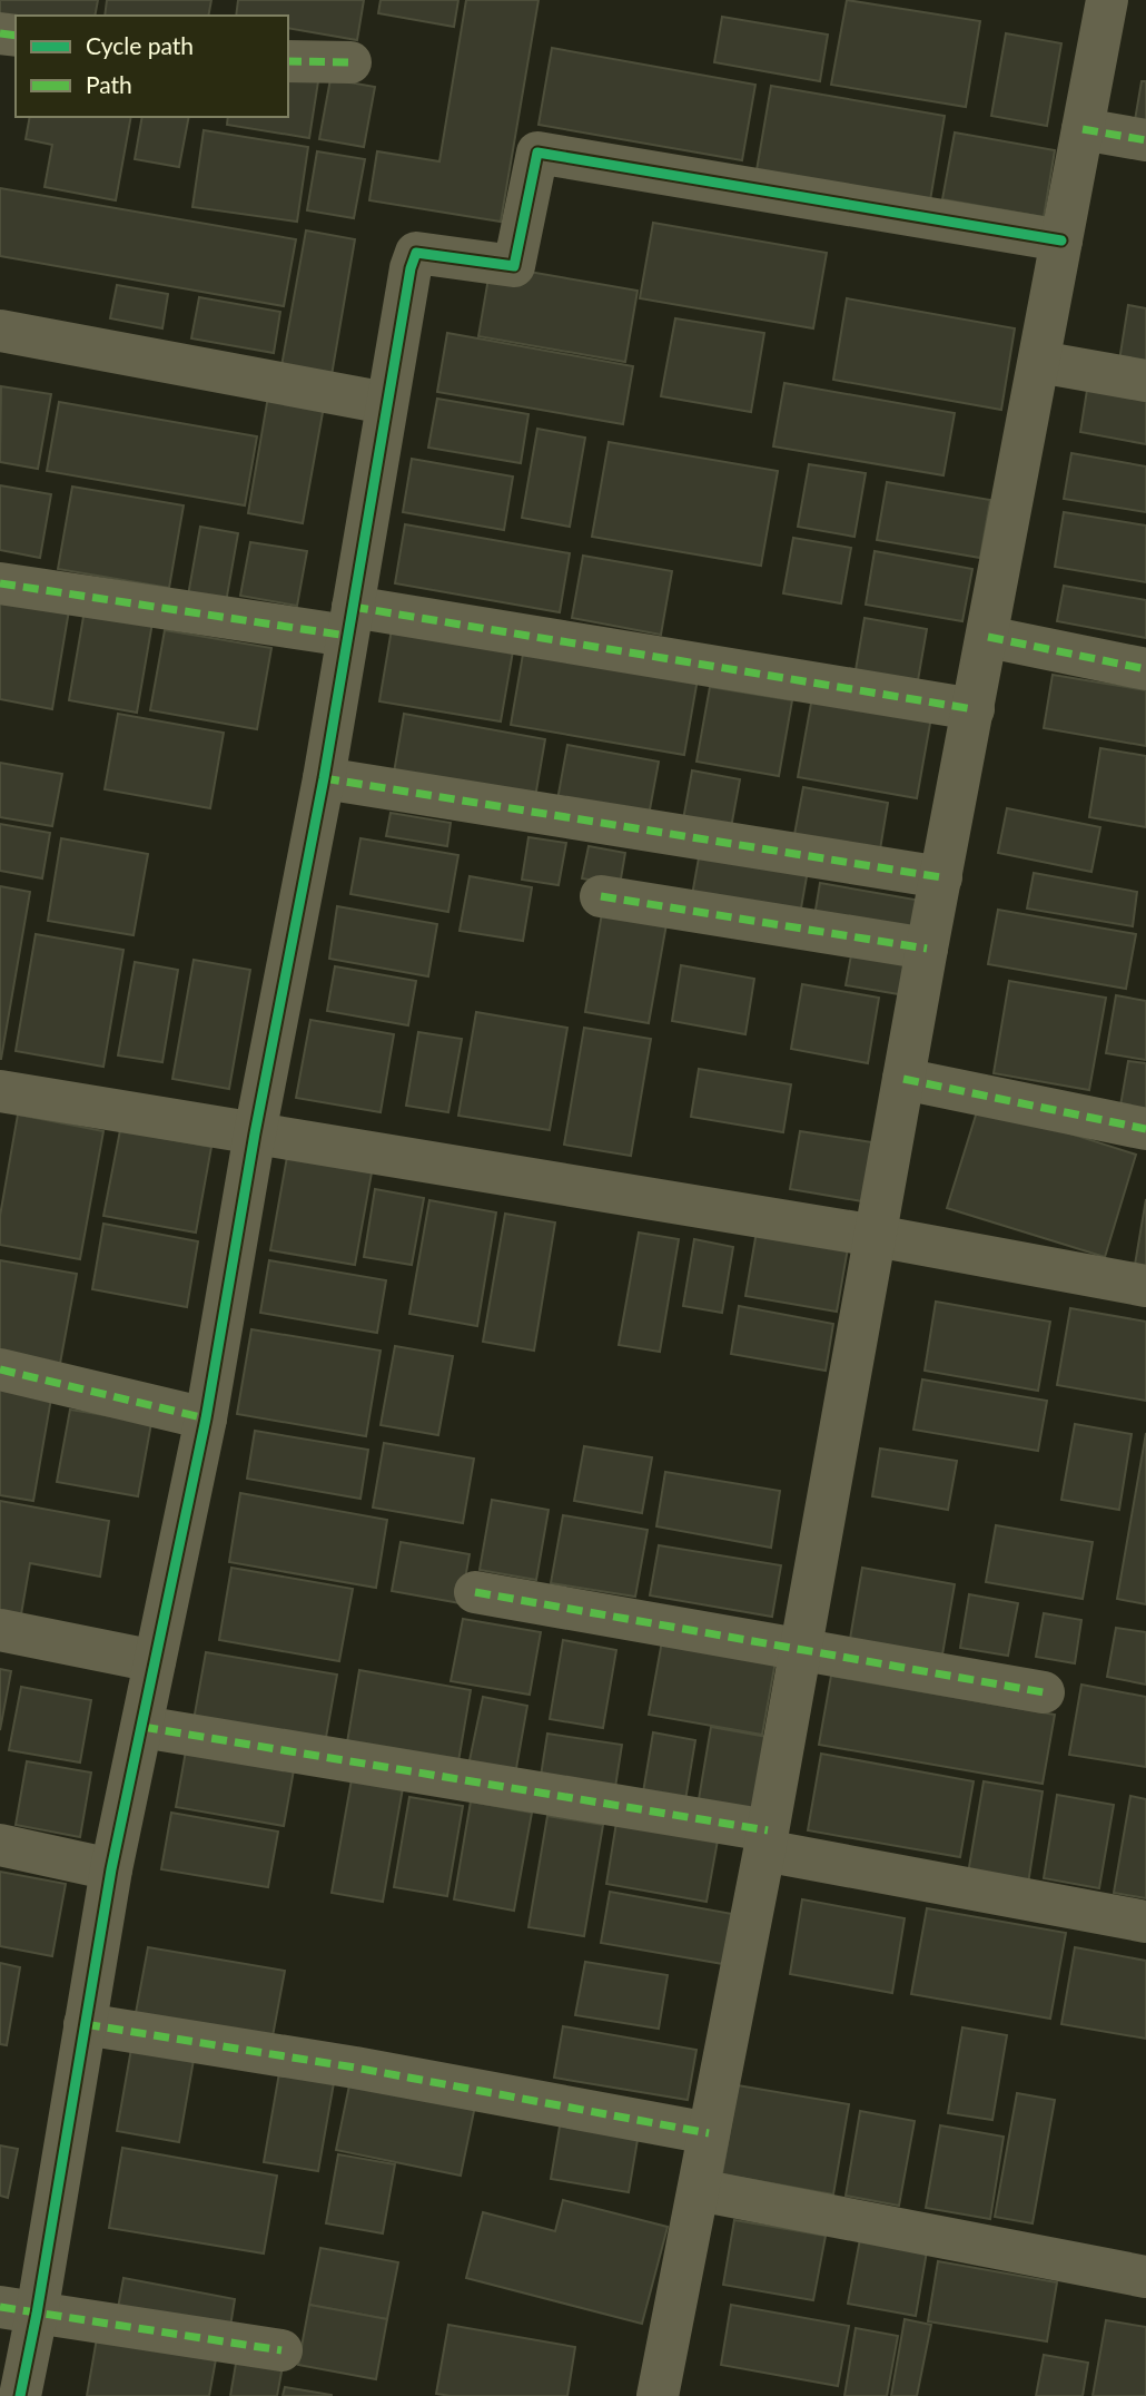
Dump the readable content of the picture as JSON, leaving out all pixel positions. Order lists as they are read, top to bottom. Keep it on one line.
{"legend":["Cycle path","Path"]}
